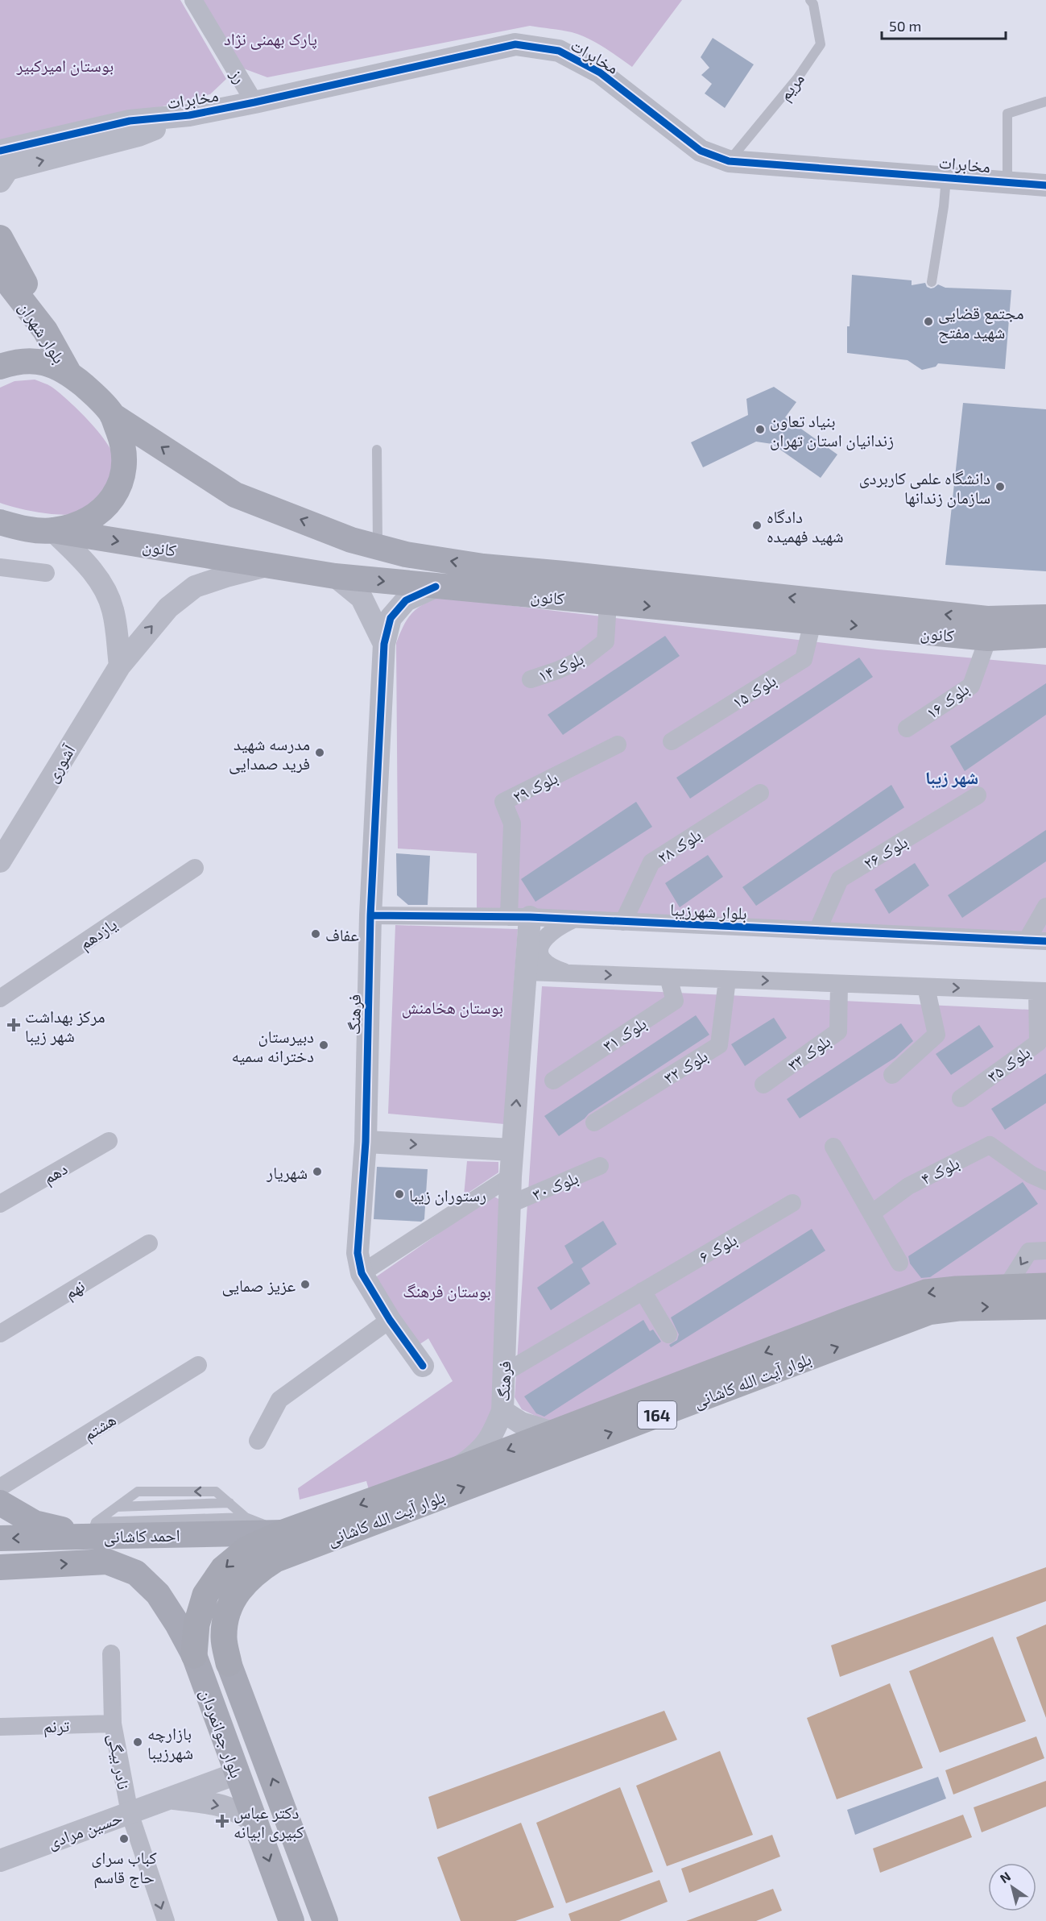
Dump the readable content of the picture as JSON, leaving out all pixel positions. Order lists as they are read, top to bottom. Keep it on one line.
{"streets":{"main road":["بلوار شهران","کانون","بلوار آیت الله کاشانی","164","احمد کاشانی","بلوار جوانمردان"],"street":["مخابرات","رز","بلوک ۱۴","بلوک ۱۵","بلوک ۱۶","آشوری","بلوک ۲۹","بلوک ۲۸","بلوک ۲۶","بلوار شهرزیبا","یازدهم","فرهنگ","بلوک ۳۱","بلوک ۳۳","بلوک ۳۵","بلوک ۳۲","بلوک ۴","دهم","بلوک ۳۰","بلوک ۶","نهم","هشتم","ترنم","نادر بیگی","حسین مرادی"],"lane":["مریم"]},"crossings":[["مخابرات","رز"],["مخابرات","مریم"],["کانون","بلوک ۱۴"],["کانون","بلوک ۱۵"],["کانون","بلوک ۱۶"],["کانون","آشوری"],["کانون","فرهنگ"],["بلوک ۲۹","بلوار شهرزیبا"],["بلوک ۲۹","فرهنگ"],["بلوک ۲۸","بلوار شهرزیبا"],["بلوک ۲۶","بلوار شهرزیبا"],["بلوار شهرزیبا","فرهنگ"],["فرهنگ","بلوک ۳۰"],["فرهنگ","بلوک ۶"],["بلوار آیت الله کاشانی","احمد کاشانی"],["بلوار آیت الله کاشانی","بلوار جوانمردان"],["احمد کاشانی","بلوار جوانمردان"],["ترنم","نادر بیگی"],["بلوار جوانمردان","حسین مرادی"],["نادر بیگی","حسین مرادی"]],"one_way":["آشوری","نادر بیگی"],"districts":["شهر زیبا"],"parks":["پارک بهمنی نژاد","بوستان امیرکبیر","بوستان هخامنش","بوستان فرهنگ"],"places":{"other":["مجتمع قضایی شهید مفتح","بنیاد تعاون زندانیان استان تهران","دانشگاه علمی کاربردی سازمان زندانها","دادگاه شهید فهمیده","مدرسه شهید فرید صمدایی","عفاف","دبیرستان دخترانه سمیه","شهریار","رستوران زیبا","عزیز صمایی","بازارچه شهرزیبا","کباب سرای حاج قاسم"],"health":["مرکز بهداشت شهر زیبا","دکتر عباس کبیری ابیانه"]},"scale_bar":"50 m","north":"top left"}
